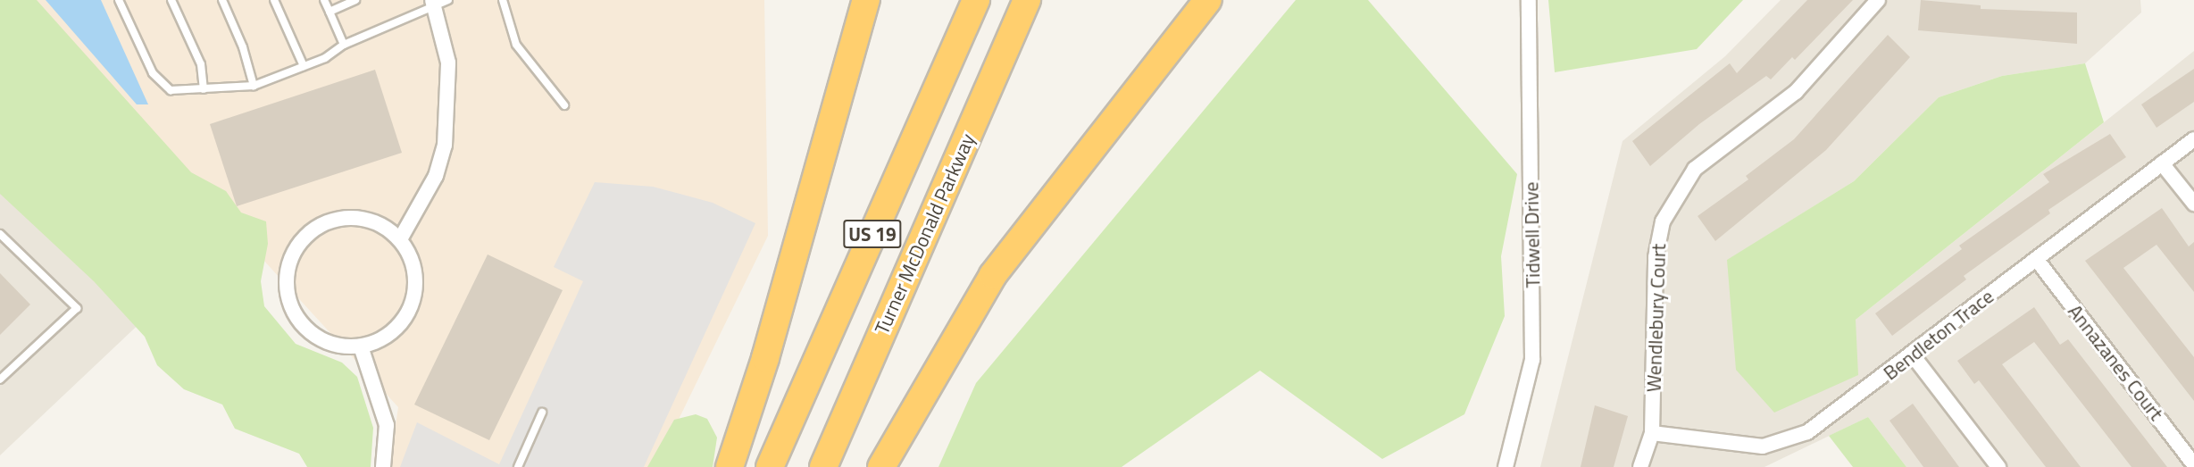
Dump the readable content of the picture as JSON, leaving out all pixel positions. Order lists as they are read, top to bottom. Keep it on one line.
{"streets":{"highway":["US 19","Turner McDonald Parkway"],"street":["Tidwell Drive","Wendlebury Court","Bendleton Trace","Annazanes Court"]},"crossings":[["Wendlebury Court","Bendleton Trace"],["Bendleton Trace","Annazanes Court"]]}
